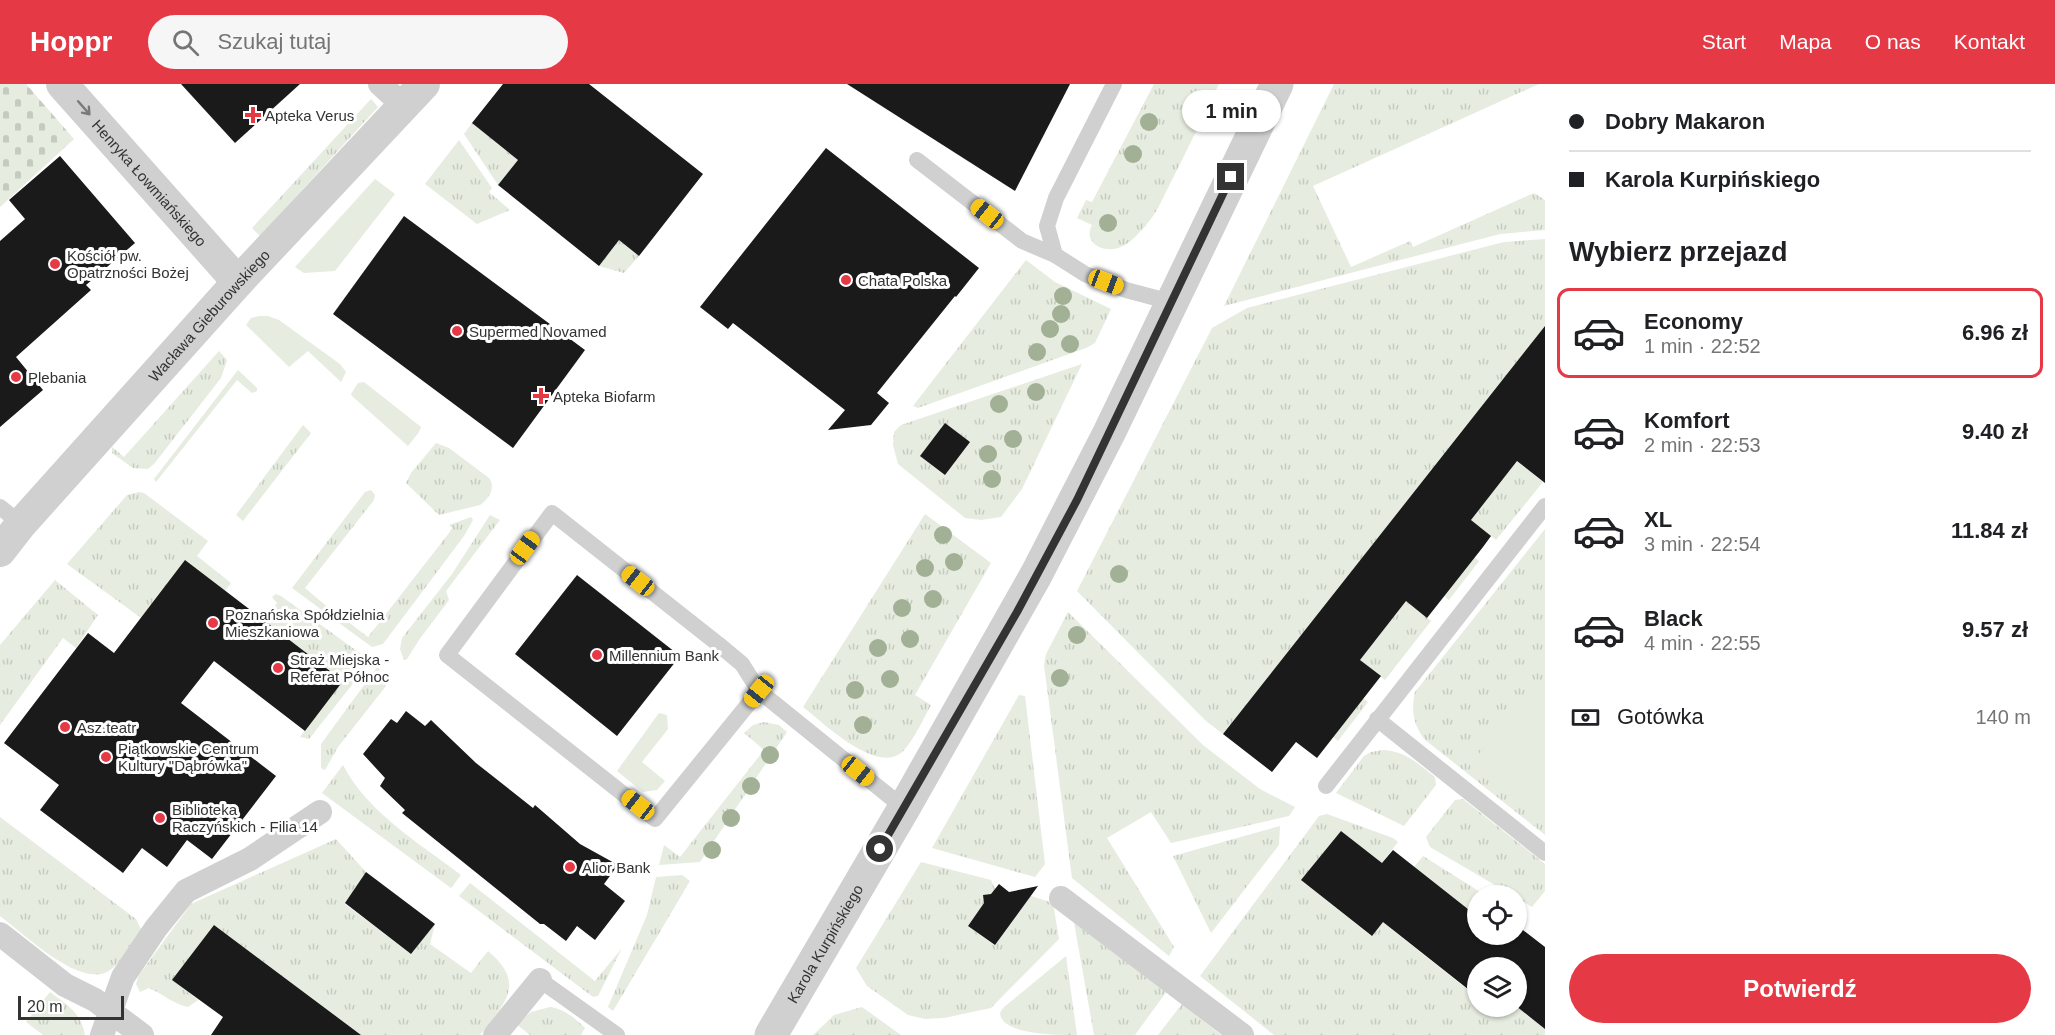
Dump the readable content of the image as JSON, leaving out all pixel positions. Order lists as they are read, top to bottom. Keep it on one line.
{"streets":{"street":["Henryka Łowmiańskiego","Wacława Gieburowskiego","Karola Kurpińskiego"]},"crossings":[["Henryka Łowmiańskiego","Wacława Gieburowskiego"]],"one_way":["Henryka Łowmiańskiego"],"places":{"health":["Apteka Verus","Apteka Biofarm"],"other":["Kościół pw. Opatrzności Bożej","Chata Polska","Supermed Novamed","Plebania","Poznańska Spółdzielnia Mieszkaniowa","Millennium Bank","Straż Miejska - Referat Północ","Asz.teatr","Piątkowskie Centrum Kultury \"Dąbrówka\"","Biblioteka Raczyńskich - Filia 14","Alior Bank"]},"scale_bar":"20 m","page":{"header":"Hoppr","search":"Szukaj tutaj","nav":["Start","Mapa","O nas","Kontakt"],"banner":["Dobry Makaron","Karola Kurpińskiego"],"bubble":"1 min","heading":"Wybierz przejazd","list":[{"name":"Economy","note":"1 min · 22:52","value":"6.96 zł"},{"name":"Komfort","note":"2 min · 22:53","value":"9.40 zł"},{"name":"XL","note":"3 min · 22:54","value":"11.84 zł"},{"name":"Black","note":"4 min · 22:55","value":"9.57 zł"}],"pay":["Gotówka","140 m"],"buttons":"Potwierdź","scale":"20 m"}}
